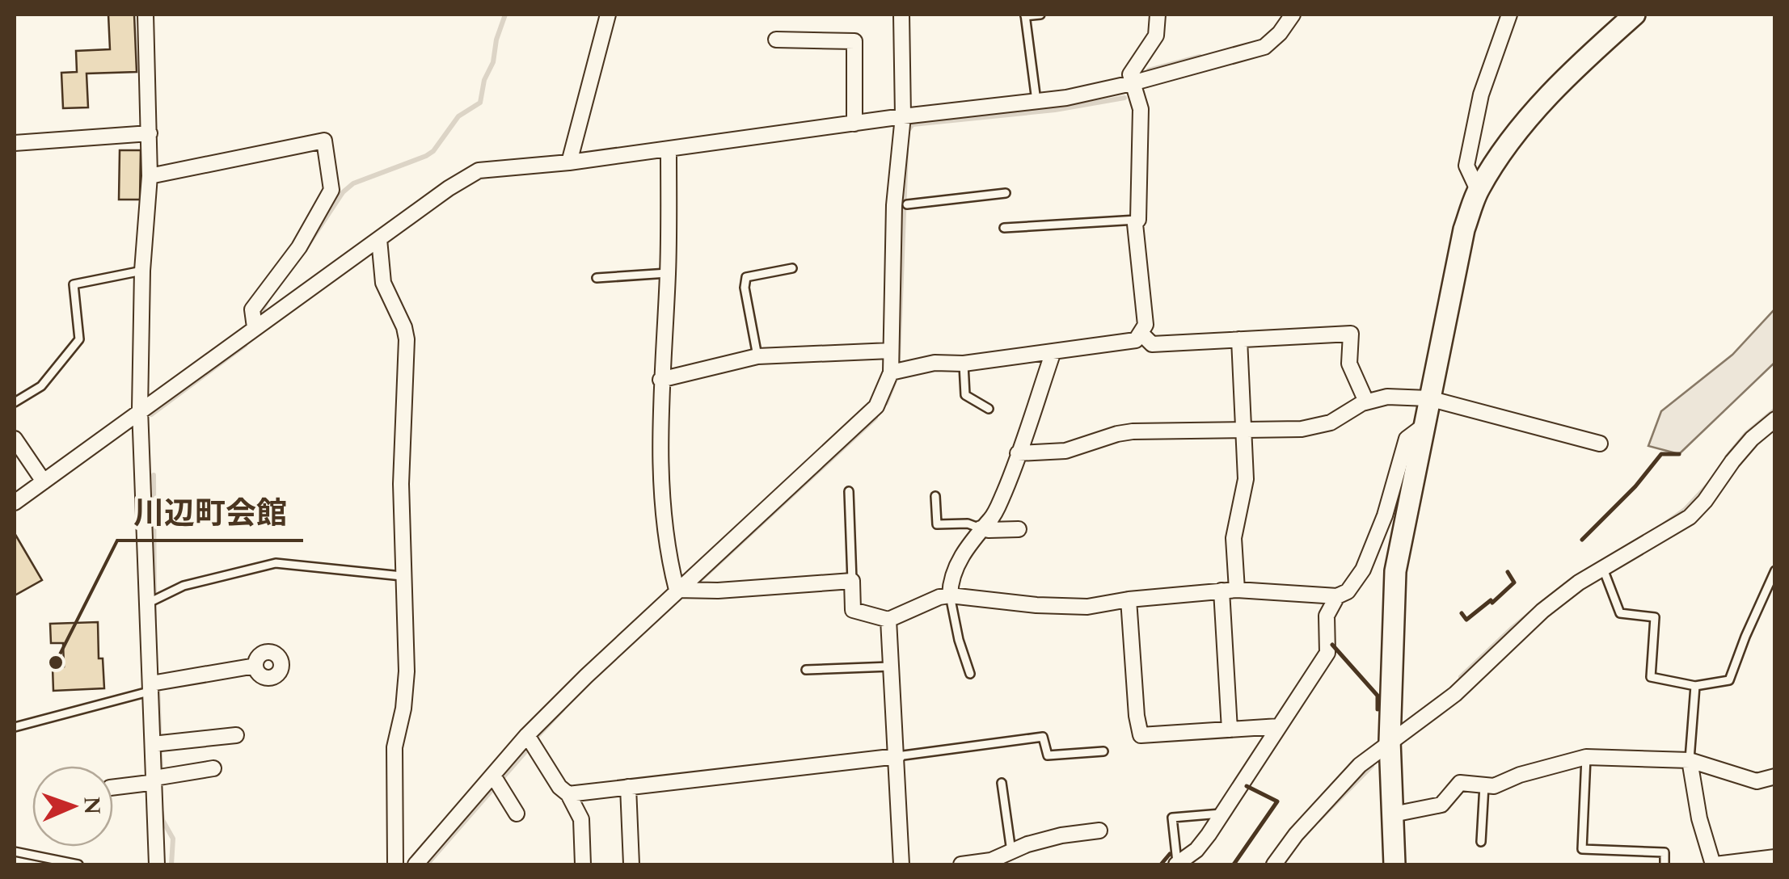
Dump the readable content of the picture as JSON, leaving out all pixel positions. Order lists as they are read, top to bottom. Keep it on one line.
{"places":["川辺町会館"],"north":"right"}
